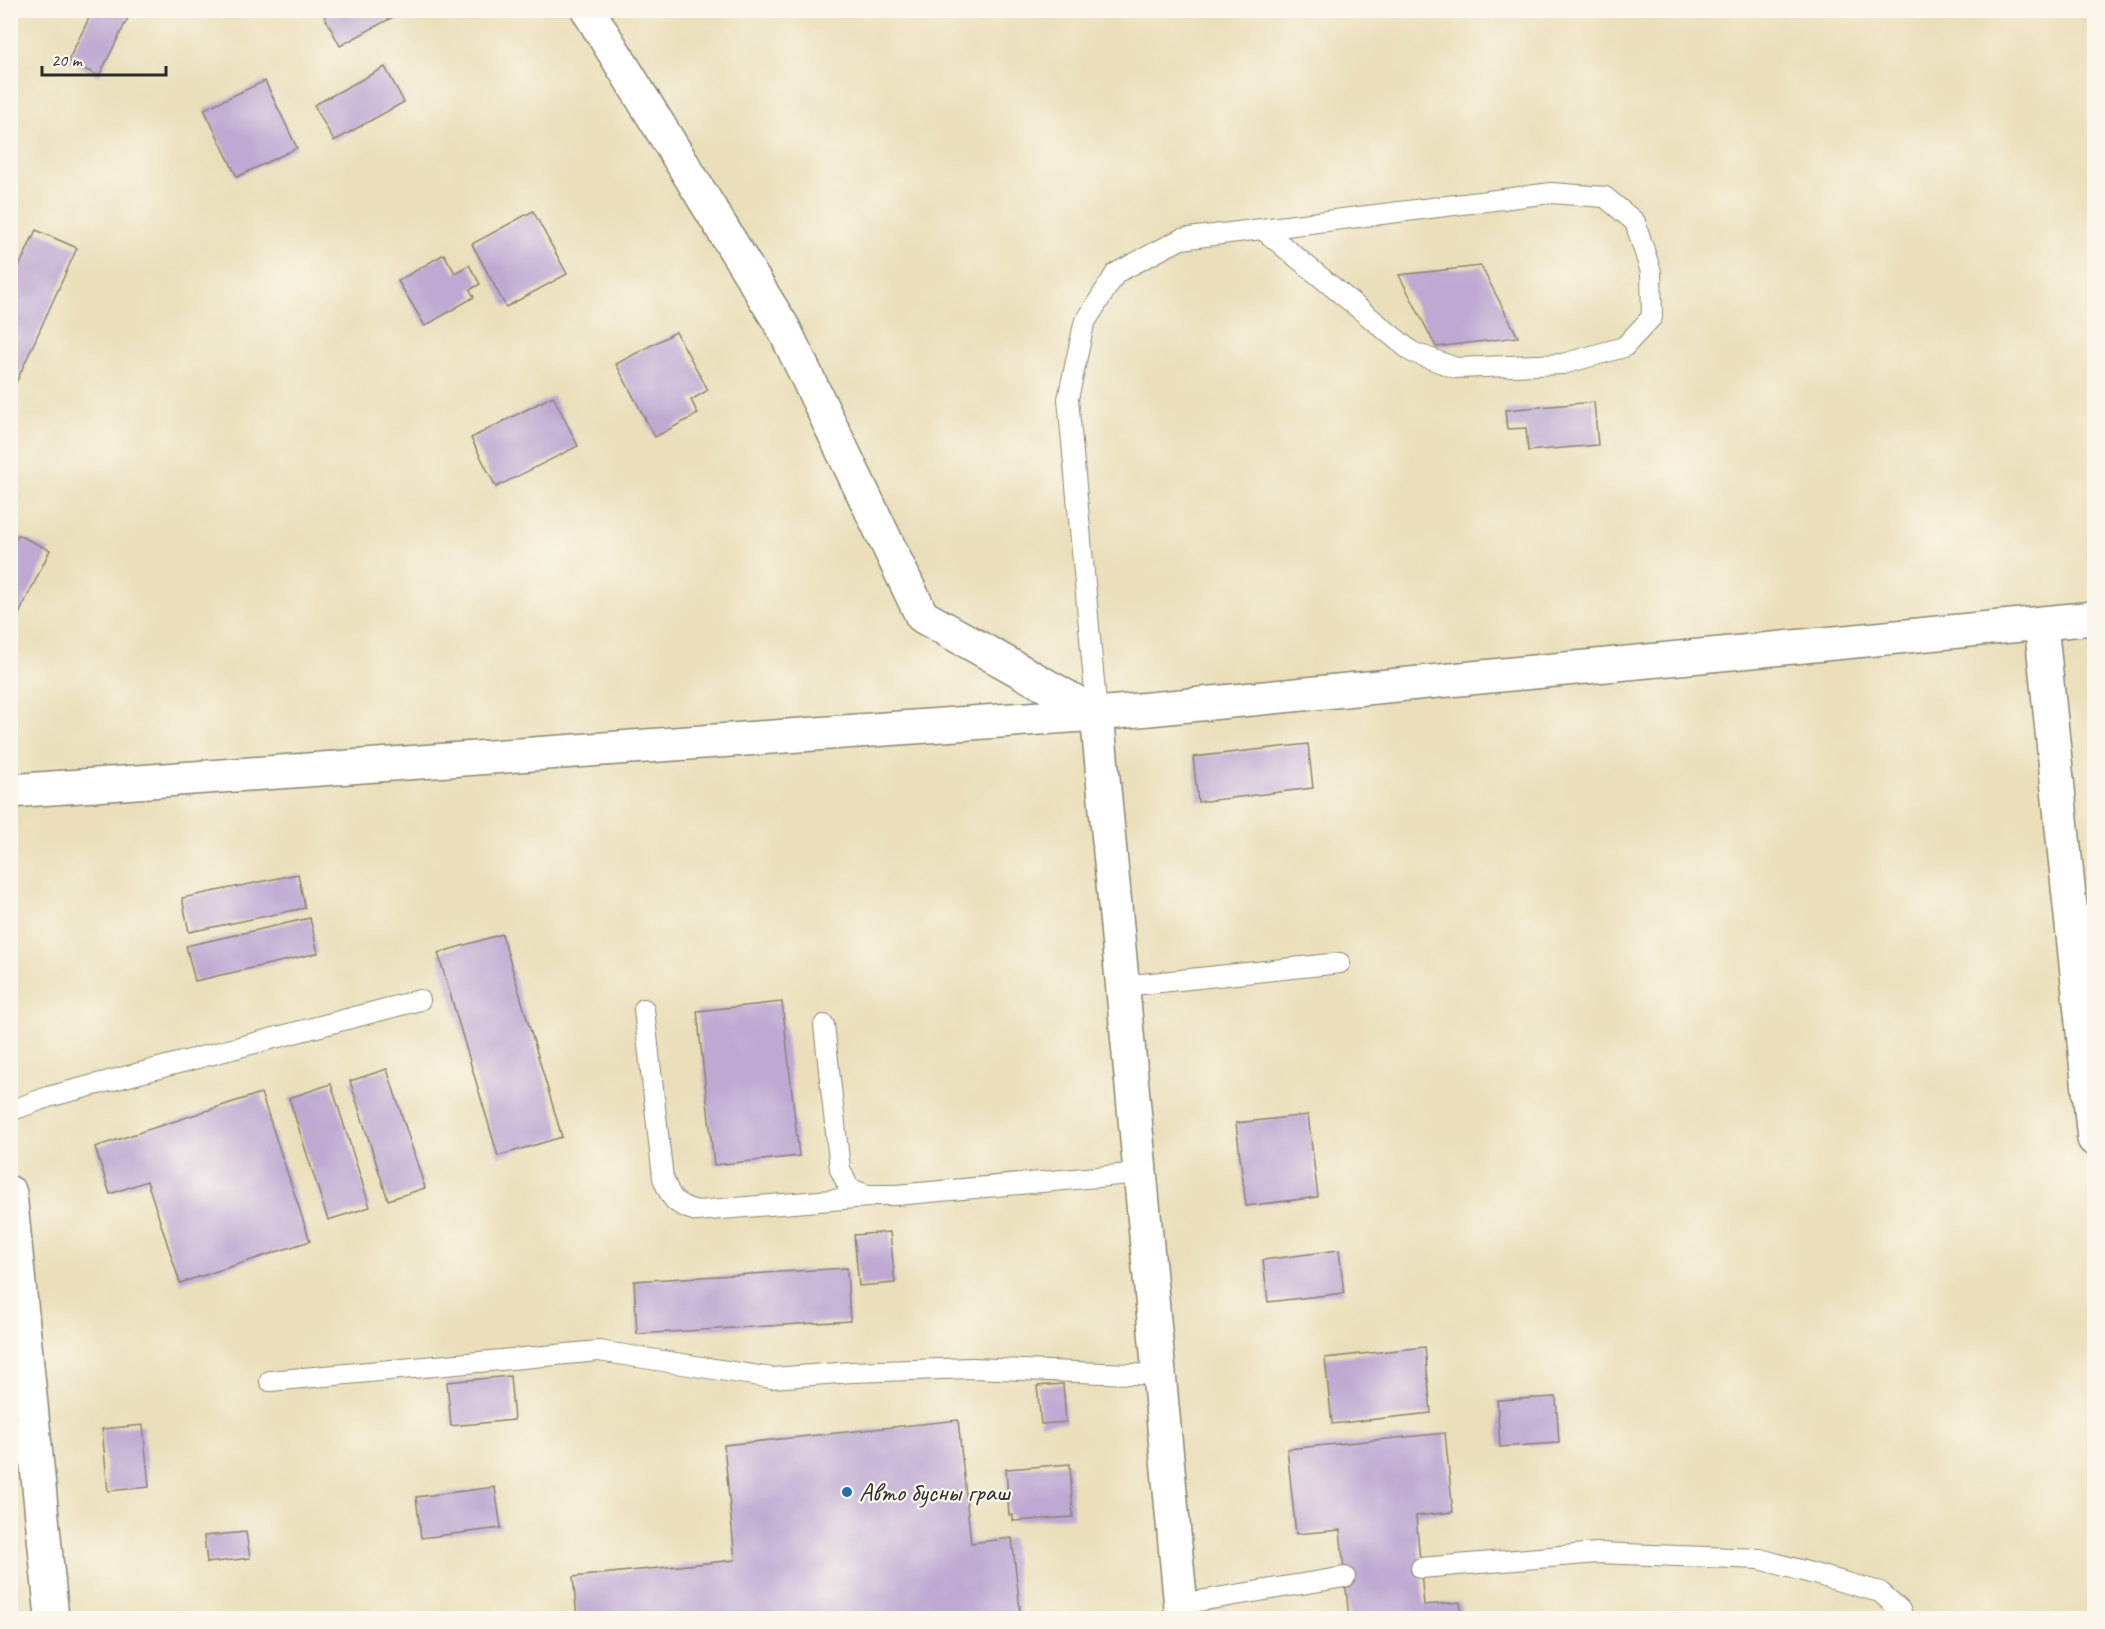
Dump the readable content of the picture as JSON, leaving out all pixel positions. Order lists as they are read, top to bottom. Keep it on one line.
{"places":["Авто бусны граш"],"scale_bar":"20 m"}
